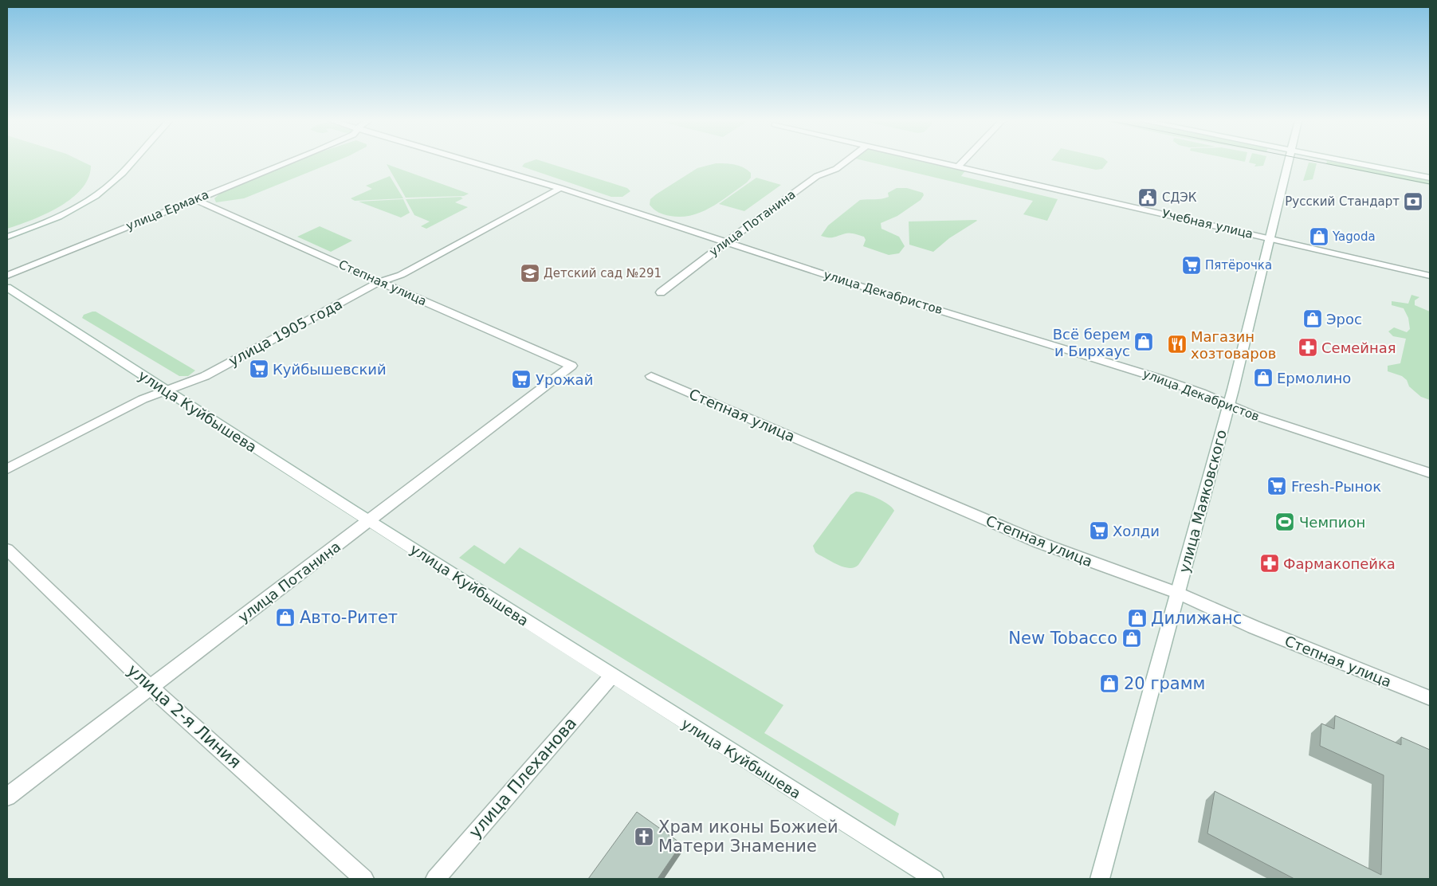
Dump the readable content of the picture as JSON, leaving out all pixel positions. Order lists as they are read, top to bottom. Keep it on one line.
{"streets":{"street":["улица Ермака","улица Потанина","Учебная улица","Степная улица","улица Декабристов","улица 1905 года","улица Куйбышева","улица Маяковского","улица 2-я Линия","улица Плеханова"]},"crossings":[["улица Ермака","Степная улица"],["улица Потанина","Степная улица"],["улица Потанина","улица Декабристов"],["улица Потанина","улица Куйбышева"],["улица Потанина","улица 2-я Линия"],["Учебная улица","улица Маяковского"],["Степная улица","улица 1905 года"],["Степная улица","улица Маяковского"],["улица Декабристов","улица 1905 года"],["улица Декабристов","улица Маяковского"],["улица 1905 года","улица Куйбышева"],["улица Куйбышева","улица Плеханова"]],"places":{"public building":["СДЭК"],"bank":["Русский Стандарт"],"shop":["Yagoda","Эрос","Всё берем и Бирхаус","Ермолино","Авто-Ритет","Дилижанс","New Tobacco","20 грамм"],"supermarket":["Пятёрочка","Куйбышевский","Урожай","Fresh-Рынок","Холди"],"school or university":["Детский сад №291"],"restaurant":["Магазин хозтоваров"],"pharmacy":["Семейная","Фармакопейка"],"sports":["Чемпион"],"church":["Храм иконы Божией Матери Знамение"]}}
